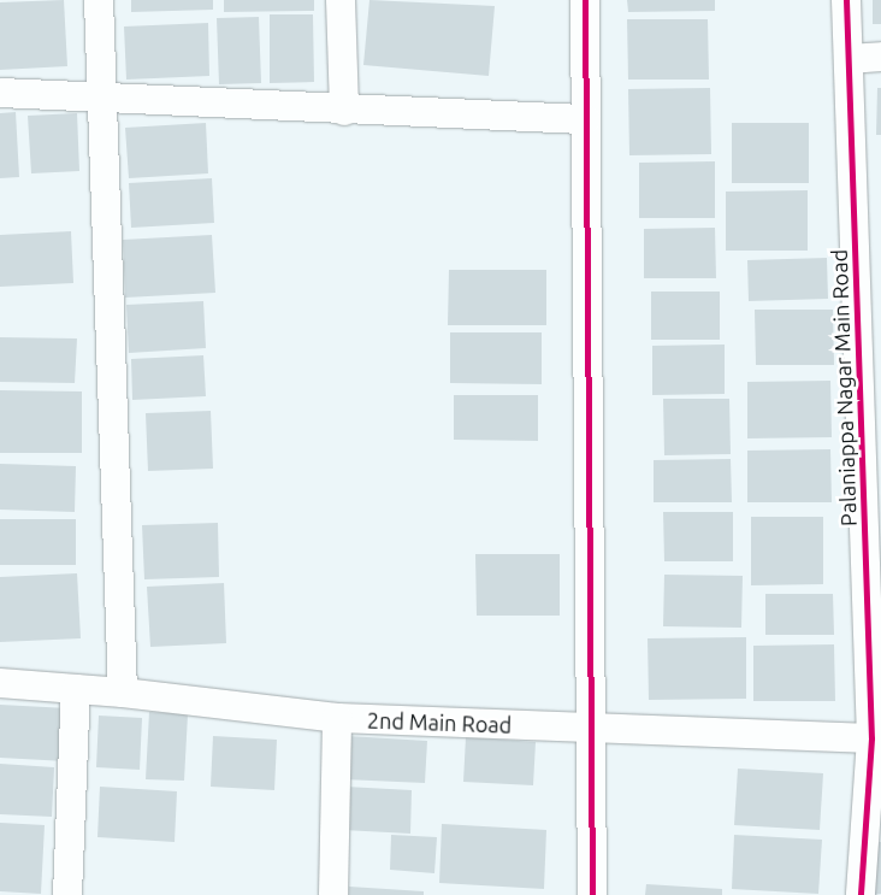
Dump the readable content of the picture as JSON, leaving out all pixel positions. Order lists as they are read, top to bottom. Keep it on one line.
{"streets":{"street":["Palaniappa Nagar Main Road","2nd Main Road"]},"crossings":[["Palaniappa Nagar Main Road","2nd Main Road"]]}
